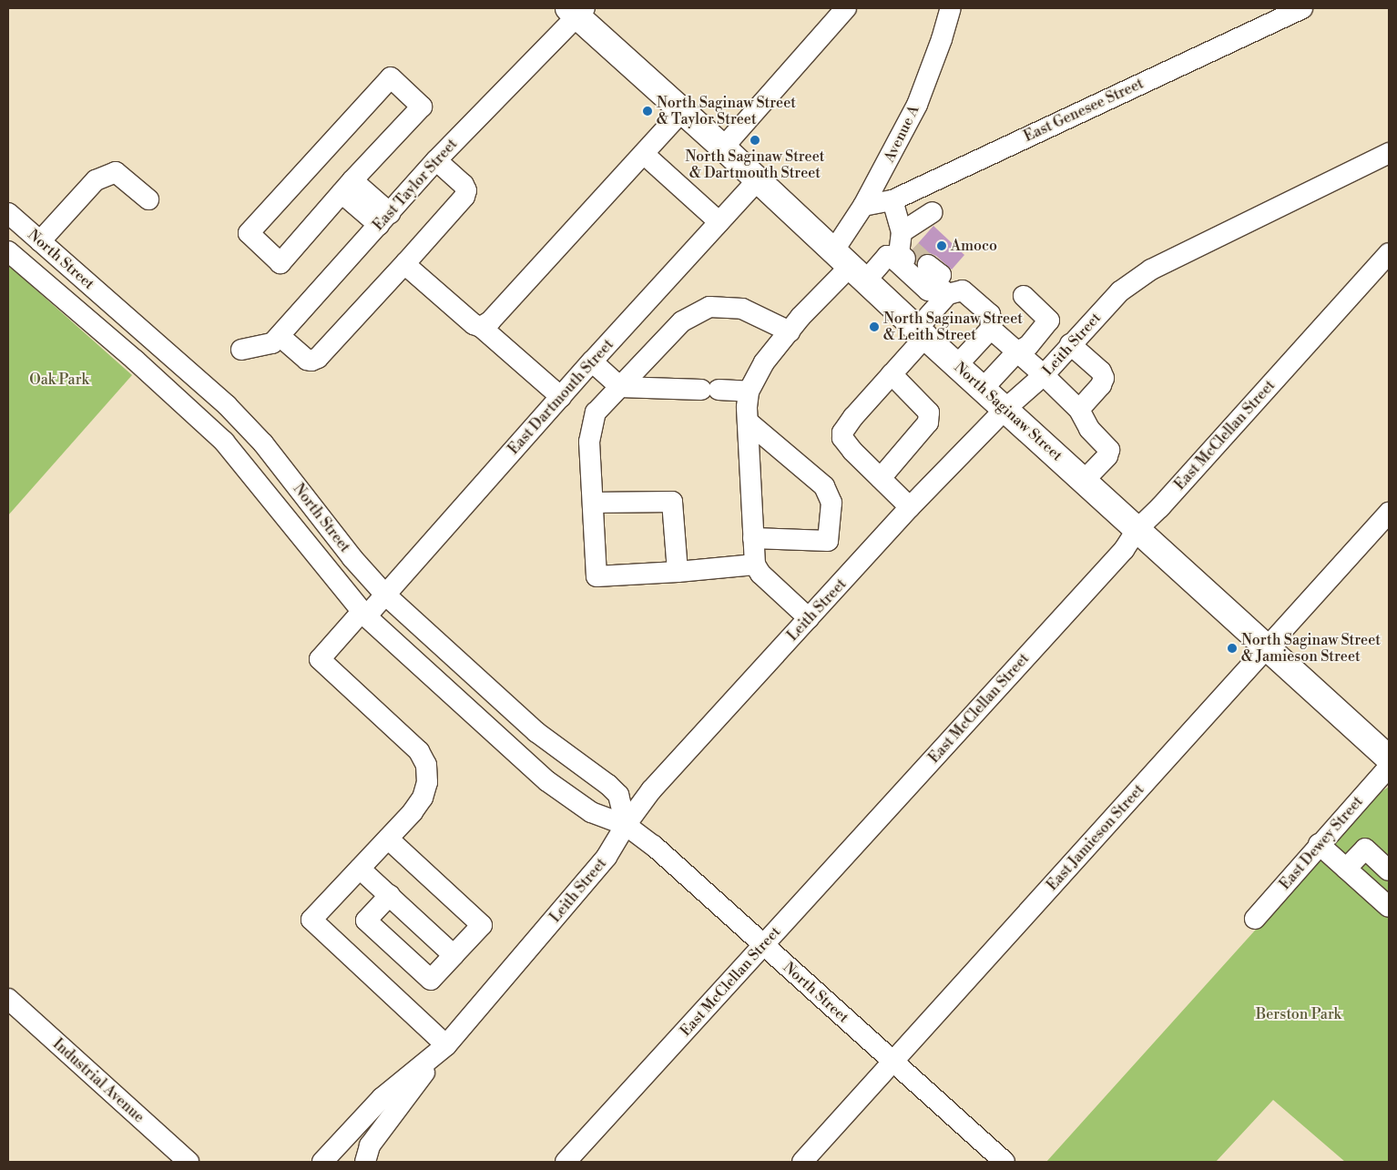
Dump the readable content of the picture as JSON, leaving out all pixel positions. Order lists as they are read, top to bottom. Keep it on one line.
{"streets":{"main road":["North Saginaw Street"],"street":["East Genesee Street","Avenue A","East Taylor Street","North Street","Leith Street","East Dartmouth Street","East McClellan Street","East Jamieson Street","East Dewey Street","Industrial Avenue"]},"crossings":[["East Genesee Street","Avenue A"],["Avenue A","North Saginaw Street"],["East Taylor Street","North Saginaw Street"],["North Street","Leith Street"],["North Street","East Dartmouth Street"],["North Street","East McClellan Street"],["North Street","East Jamieson Street"],["Leith Street","North Saginaw Street"],["East Dartmouth Street","North Saginaw Street"],["North Saginaw Street","East McClellan Street"],["North Saginaw Street","East Jamieson Street"]],"parks":["Oak Park","Berston Park"],"places":["North Saginaw Street & Taylor Street","North Saginaw Street & Dartmouth Street","Amoco","North Saginaw Street & Leith Street","North Saginaw Street & Jamieson Street"]}
